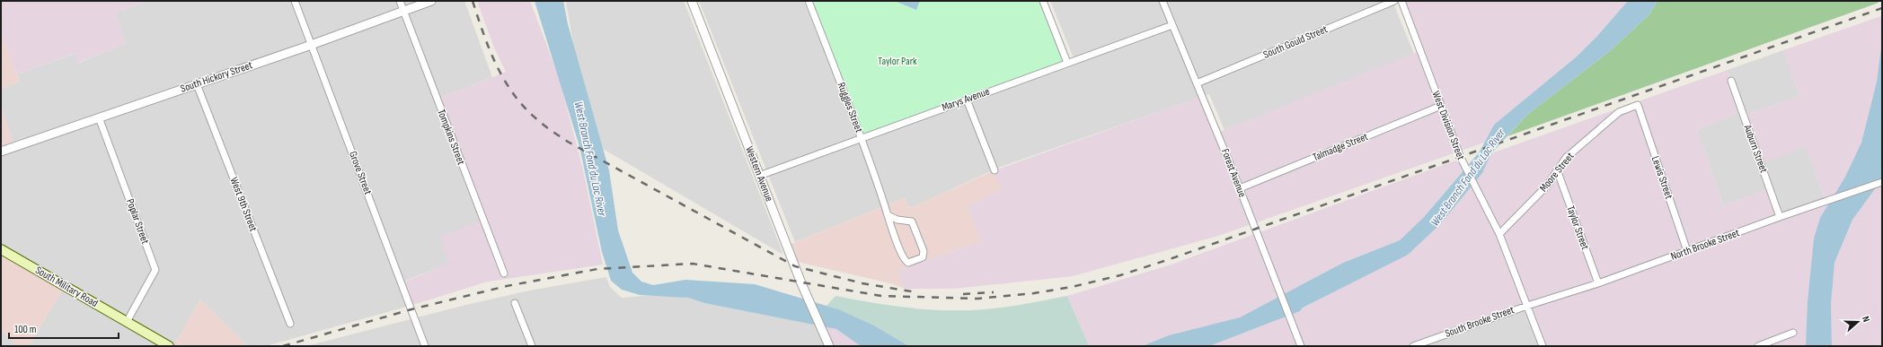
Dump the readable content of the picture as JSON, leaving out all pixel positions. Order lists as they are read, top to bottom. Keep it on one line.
{"streets":{"main road":["South Military Road"],"street":["South Gould Street","South Hickory Street","Marys Avenue","Ruggles Street","West Division Street","Tompkins Street","Talmadge Street","Auburn Street","Moore Street","Grove Street","Forest Avenue","Western Avenue","Lewis Street","West 9th Street","Poplar Street","Taylor Street","North Brooke Street","South Brooke Street"]},"crossings":[["South Gould Street","Forest Avenue"],["South Hickory Street","Tompkins Street"],["South Hickory Street","Grove Street"],["South Hickory Street","West 9th Street"],["South Hickory Street","Poplar Street"],["Marys Avenue","Ruggles Street"],["Marys Avenue","Forest Avenue"],["Marys Avenue","Western Avenue"],["West Division Street","Talmadge Street"],["West Division Street","Moore Street"],["West Division Street","North Brooke Street"],["West Division Street","South Brooke Street"],["Talmadge Street","Forest Avenue"],["Auburn Street","North Brooke Street"],["Moore Street","Lewis Street"],["Moore Street","Taylor Street"],["Lewis Street","North Brooke Street"],["Poplar Street","South Military Road"],["Taylor Street","North Brooke Street"],["North Brooke Street","South Brooke Street"]],"water":["West Branch Fond du Lac River"],"parks":["Taylor Park"],"scale_bar":"100 m","north":"right"}
